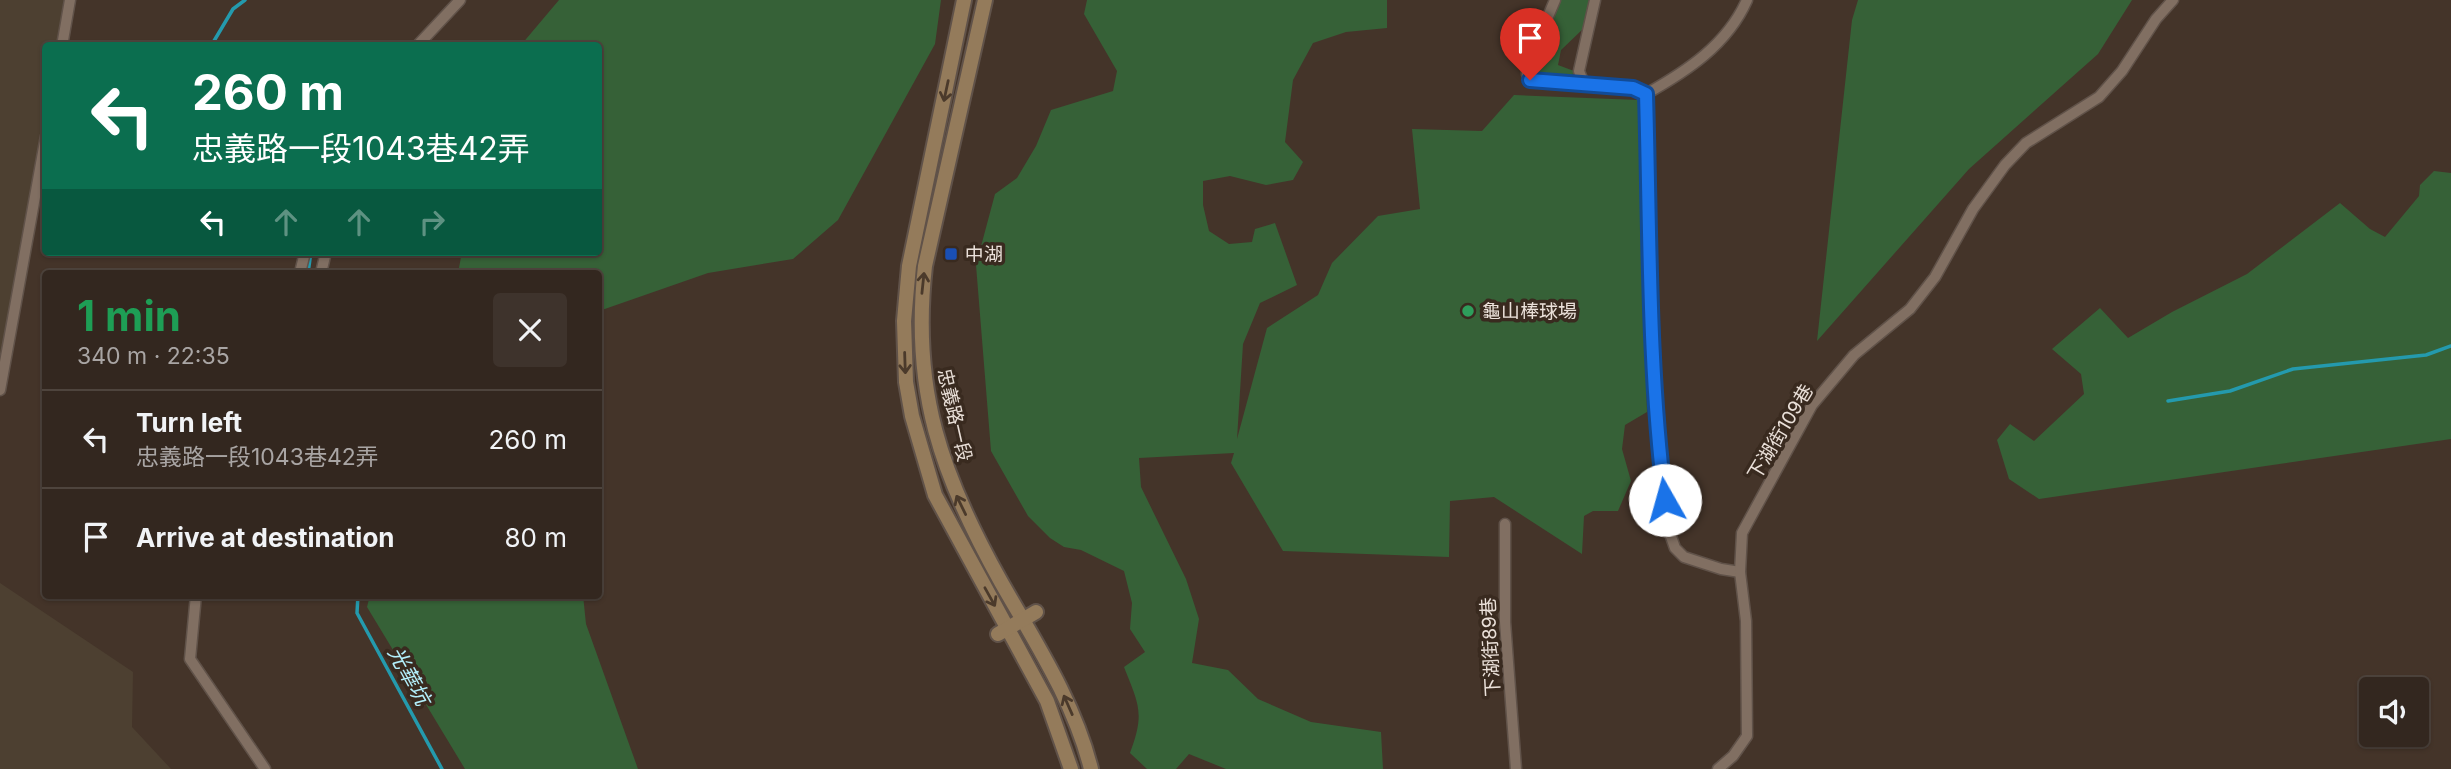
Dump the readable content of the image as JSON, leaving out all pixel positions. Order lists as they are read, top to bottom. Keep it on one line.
{"streets":{"main road":["忠義路一段"],"street":["下湖街109巷","下湖街89巷"]},"water":["光華坑"],"places":{"transit":["中湖"],"other":["龜山棒球場"]},"page":{"turn":["260 m","忠義路一段1043巷42弄"],"heading":["1 min","340 m · 22:35"],"list":[{"name":"Turn left","note":"忠義路一段1043巷42弄","value":"260 m"},{"name":"Arrive at destination","value":"80 m"}]}}
